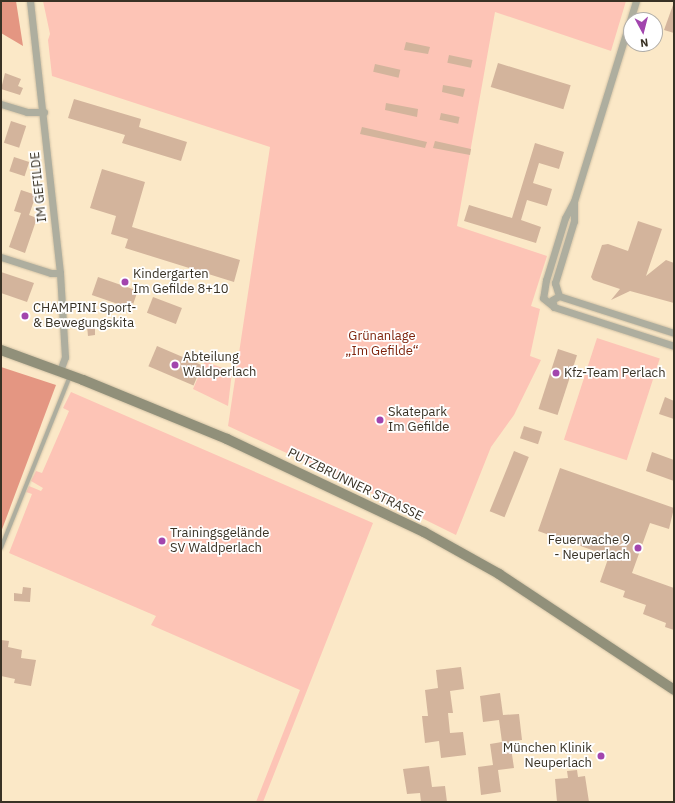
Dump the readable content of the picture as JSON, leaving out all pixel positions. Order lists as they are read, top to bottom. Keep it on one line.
{"streets":{"main road":["PUTZBRUNNER STRASSE"],"street":["IM GEFILDE"]},"crossings":[["IM GEFILDE","PUTZBRUNNER STRASSE"]],"parks":["Grünanlage „Im Gefilde“"],"places":["Kindergarten Im Gefilde 8+10","CHAMPINI Sport- & Bewegungskita","Abteilung Waldperlach","Kfz-Team Perlach","Skatepark Im Gefilde","Trainingsgelände SV Waldperlach","Feuerwache 9 - Neuperlach","München Klinik Neuperlach"],"north":"bottom"}
